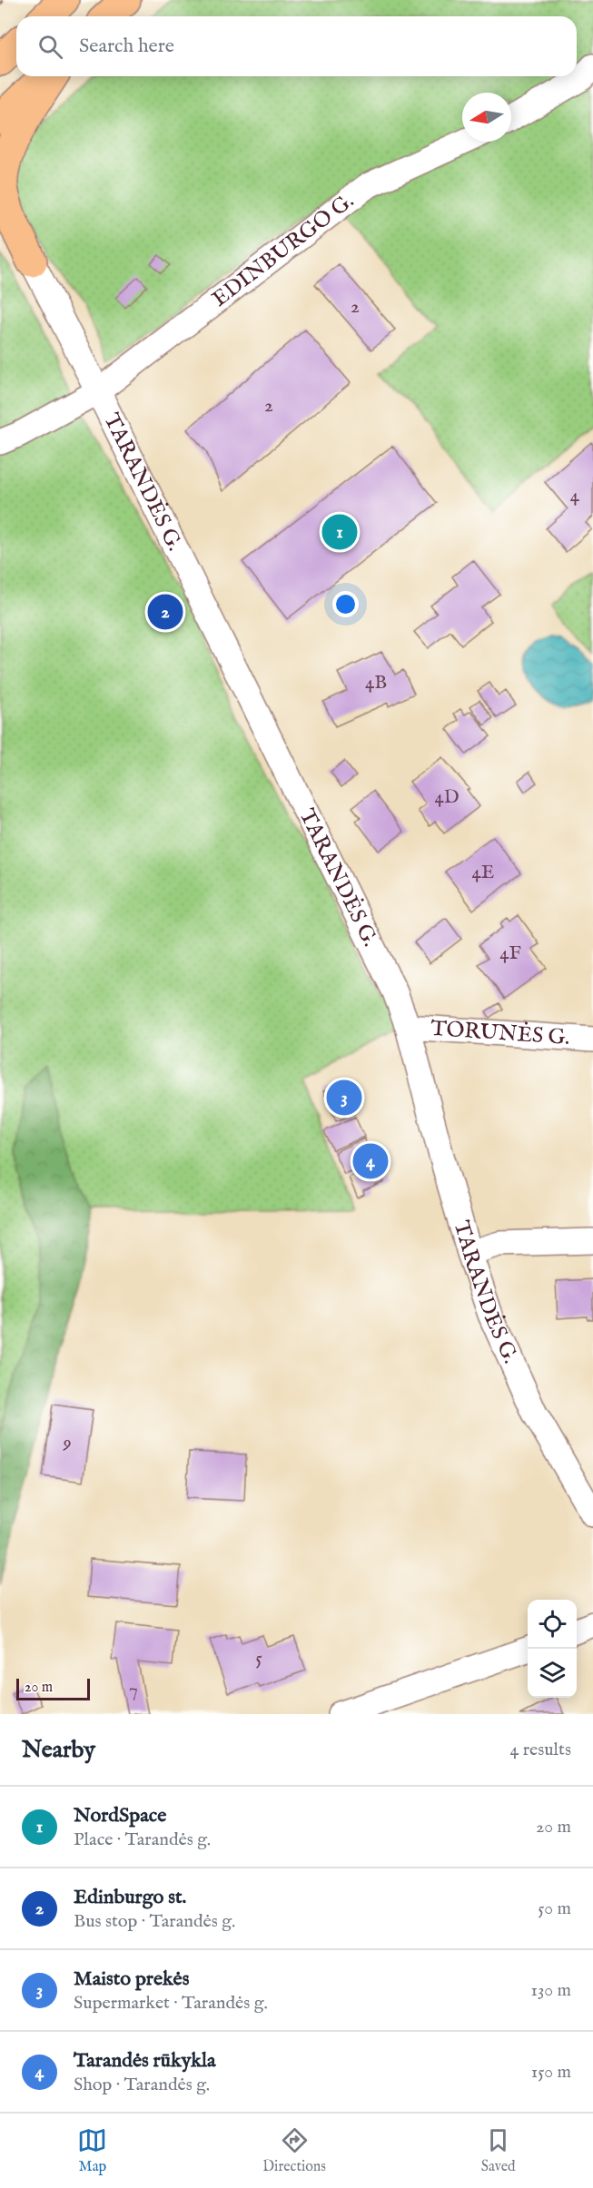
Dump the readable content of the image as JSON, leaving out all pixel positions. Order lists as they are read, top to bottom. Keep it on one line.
{"streets":{"street":["EDINBURGO G.","TARANDĖS G.","TORUNĖS G."]},"crossings":[["EDINBURGO G.","TARANDĖS G."],["TARANDĖS G.","TORUNĖS G."]],"house_numbers":["2","2","4","4B","4D","4E","4F","9","5","7"],"scale_bar":"20 m","north":"left","page":{"search":"Search here","pins":["1","2","3","4"],"scale":"20 m","heading":["Nearby","4 results"],"list":[{"mark":"1","name":"NordSpace","note":"Place · Tarandės g.","value":"20 m"},{"mark":"2","name":"Edinburgo st.","note":"Bus stop · Tarandės g.","value":"50 m"},{"mark":"3","name":"Maisto prekės","note":"Supermarket · Tarandės g.","value":"130 m"},{"mark":"4","name":"Tarandės rūkykla","note":"Shop · Tarandės g.","value":"150 m"}],"nav":["Map","Directions","Saved"]}}
